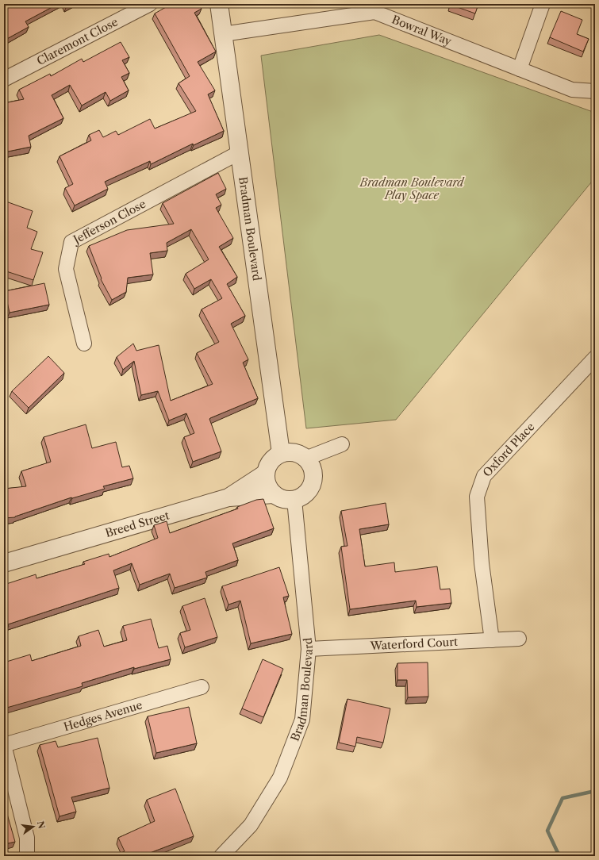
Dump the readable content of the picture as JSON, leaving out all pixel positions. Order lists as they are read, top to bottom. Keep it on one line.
{"streets":{"street":["Bowral Way","Claremont Close","Jefferson Close","Bradman Boulevard","Oxford Place","Breed Street","Waterford Court","Hedges Avenue"]},"crossings":[["Bowral Way","Bradman Boulevard"],["Jefferson Close","Bradman Boulevard"],["Bradman Boulevard","Breed Street"],["Bradman Boulevard","Waterford Court"],["Oxford Place","Waterford Court"]],"parks":["Bradman Boulevard Play Space"],"north":"right"}
